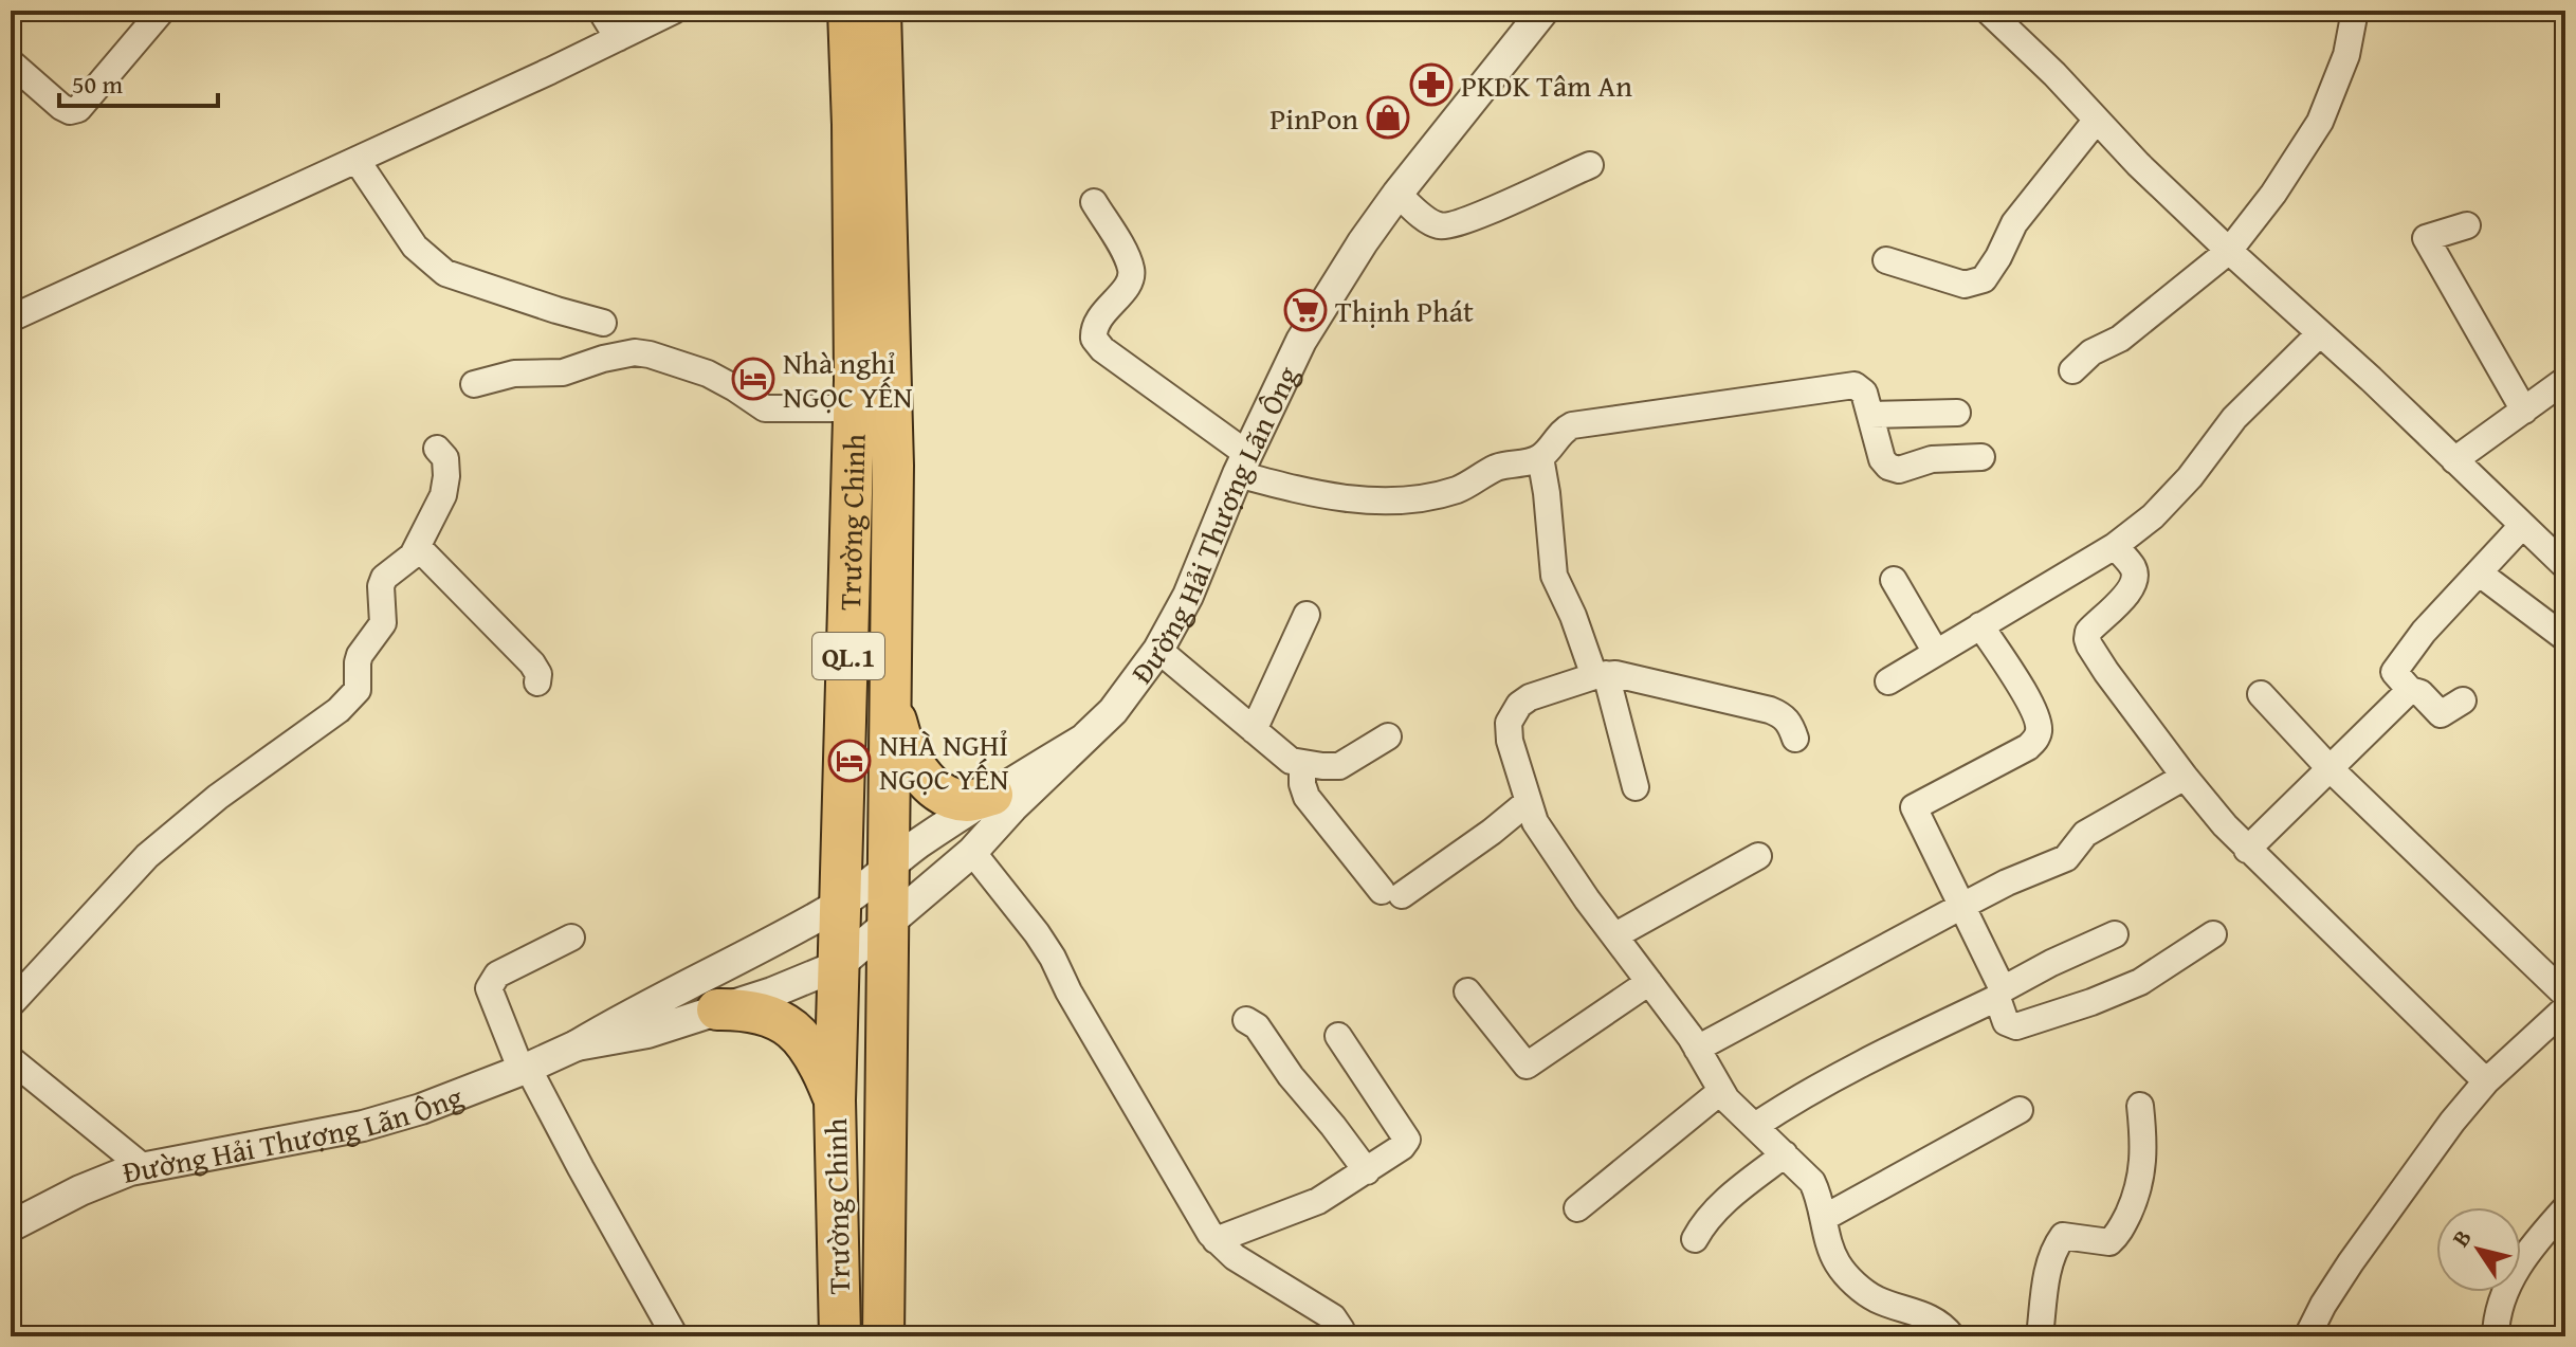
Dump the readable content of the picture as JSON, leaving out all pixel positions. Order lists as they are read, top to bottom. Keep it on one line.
{"streets":{"highway":["Trường Chinh","QL.1"],"street":["Đường Hải Thượng Lãn Ông"]},"crossings":[["Trường Chinh","Đường Hải Thượng Lãn Ông"]],"places":{"pharmacy":["PKDK Tâm An"],"shop":["PinPon"],"supermarket":["Thịnh Phát"],"hotel":["Nhà nghỉ NGỌC YẾN","NHÀ NGHỈ NGỌC YẾN"]},"scale_bar":"50 m","north":"top left"}
